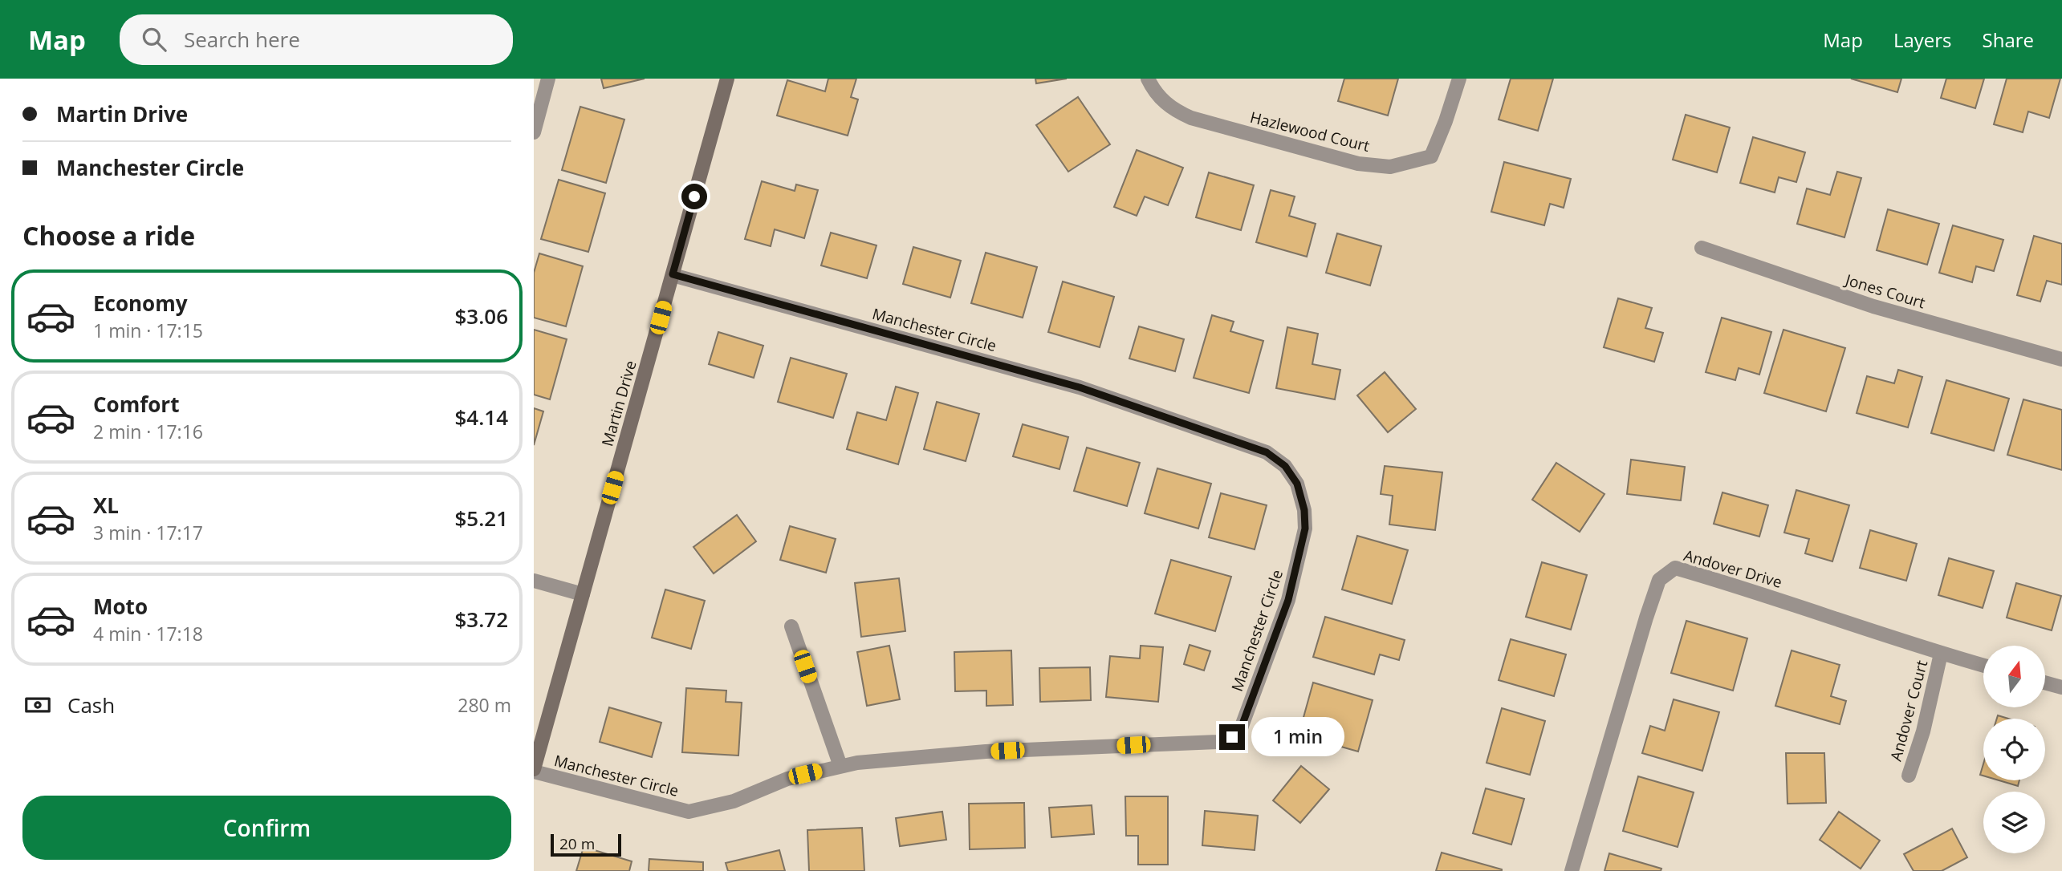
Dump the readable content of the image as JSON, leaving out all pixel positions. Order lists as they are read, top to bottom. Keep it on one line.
{"streets":{"street":["Hazlewood Court","Jones Court","Manchester Circle","Martin Drive","Andover Drive","Andover Court"]},"crossings":[["Manchester Circle","Martin Drive"],["Andover Drive","Andover Court"]],"scale_bar":"20 m","north":"top","page":{"header":"Map","search":"Search here","nav":["Map","Layers","Share"],"banner":["Martin Drive","Manchester Circle"],"heading":"Choose a ride","list":[{"name":"Economy","note":"1 min · 17:15","value":"$3.06"},{"name":"Comfort","note":"2 min · 17:16","value":"$4.14"},{"name":"XL","note":"3 min · 17:17","value":"$5.21"},{"name":"Moto","note":"4 min · 17:18","value":"$3.72"}],"pay":["Cash","280 m"],"bubble":"1 min","buttons":"Confirm","scale":"20 m"}}
